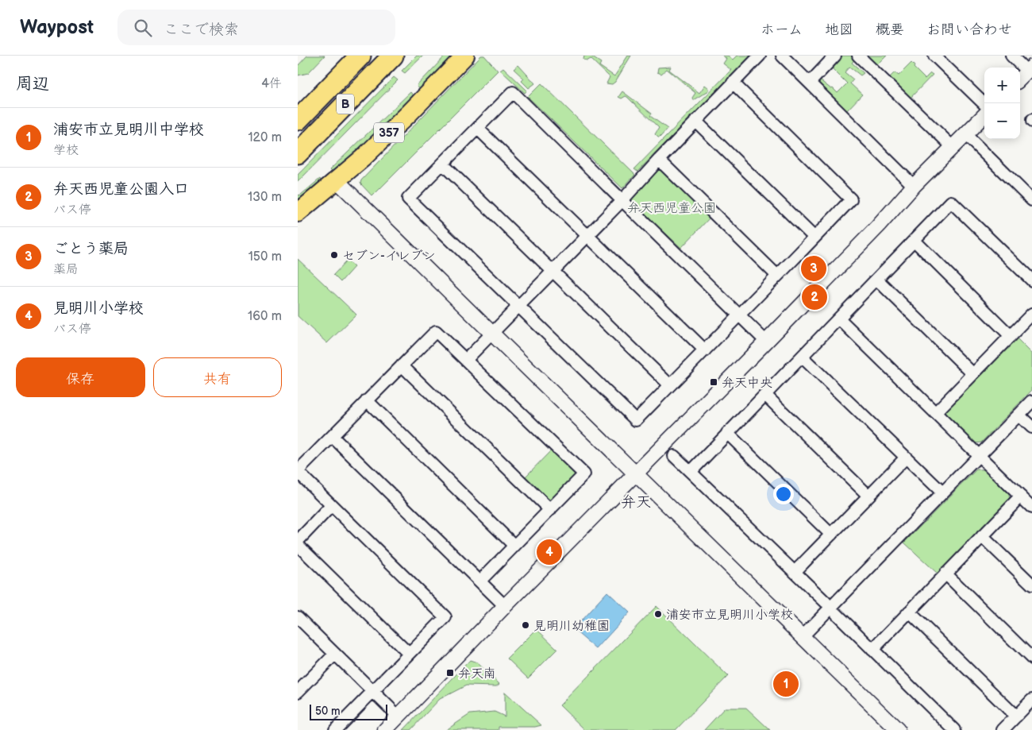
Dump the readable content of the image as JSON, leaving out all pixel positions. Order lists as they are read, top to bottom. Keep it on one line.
{"streets":{"highway":["B","357"]},"districts":["弁天"],"parks":["弁天西児童公園"],"places":{"other":["セブン-イレブン","浦安市立見明川小学校","見明川幼稚園"],"transit":["弁天中央","弁天南"]},"scale_bar":"50 m","page":{"header":"Waypost","search":"ここで検索","nav":["ホーム","地図","概要","お問い合わせ"],"heading":["周辺","4件"],"map_buttons":["+","−"],"list":[{"mark":"1","name":"浦安市立見明川中学校","note":"学校","value":"120 m"},{"mark":"2","name":"弁天西児童公園入口","note":"バス停","value":"130 m"},{"mark":"3","name":"ごとう薬局","note":"薬局","value":"150 m"},{"mark":"4","name":"見明川小学校","note":"バス停","value":"160 m"}],"pins":["3","2","4","1"],"buttons":["保存","共有"],"scale":"50 m"}}
